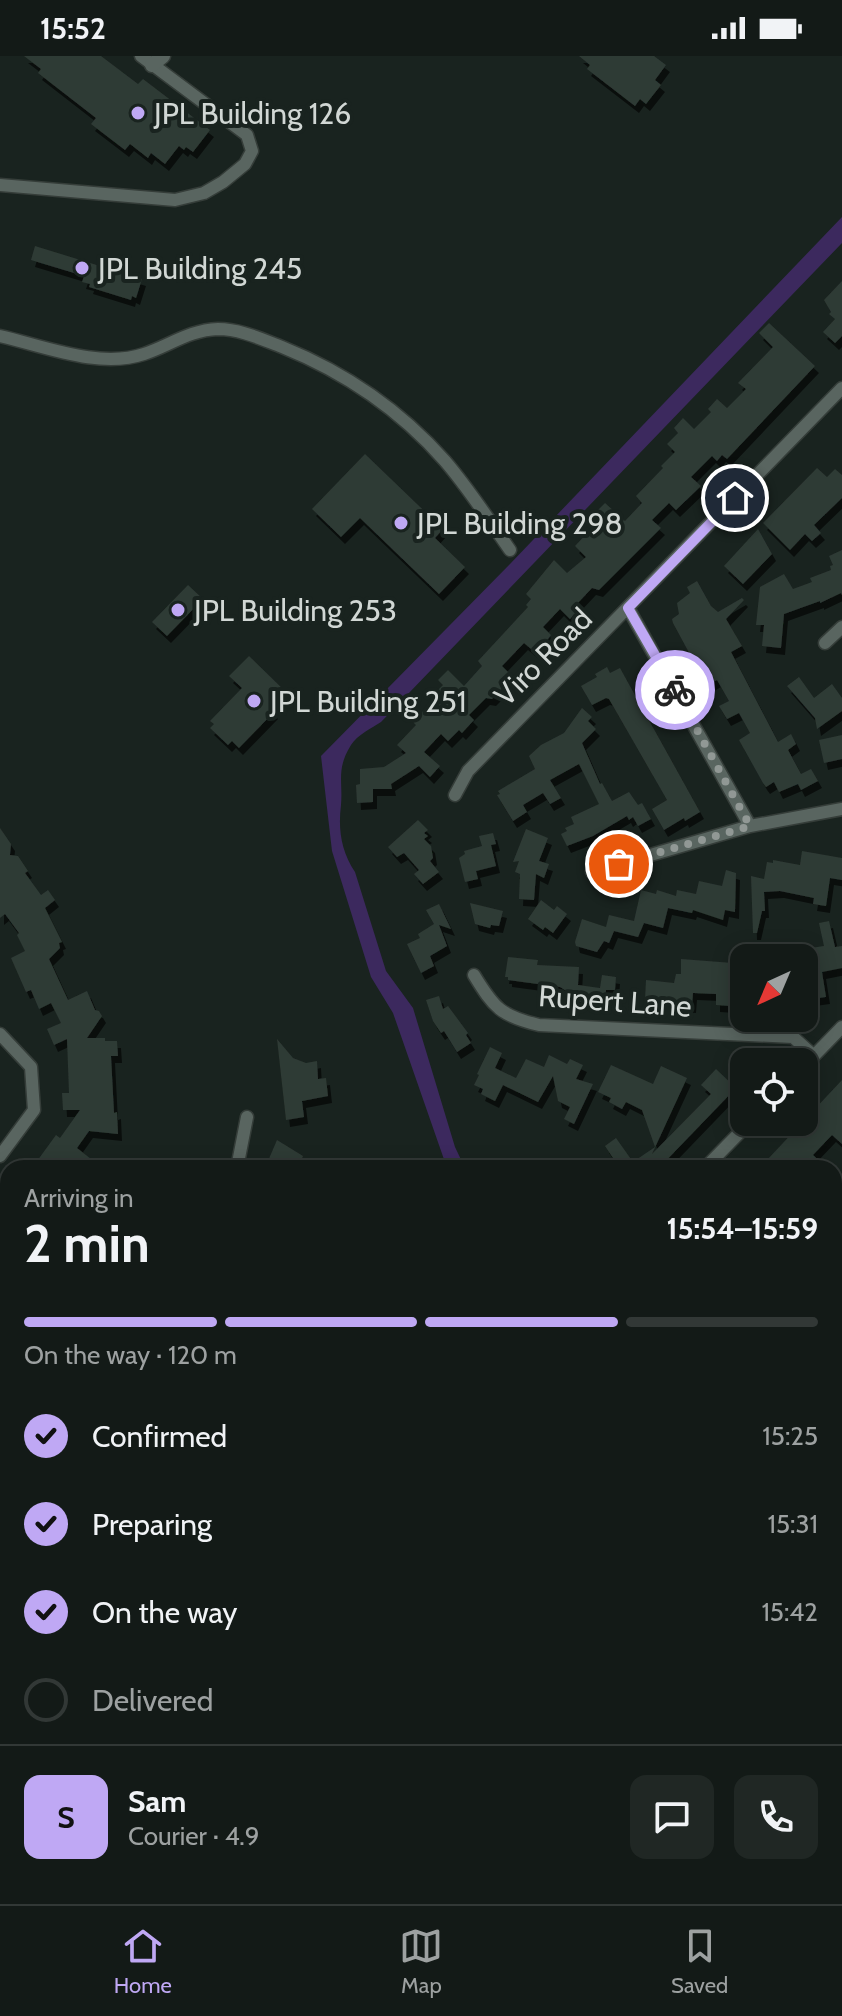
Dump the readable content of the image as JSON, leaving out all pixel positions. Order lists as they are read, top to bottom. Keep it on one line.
{"streets":{"street":["Viro Road","Rupert Lane"]},"places":["JPL Building 126","JPL Building 245","JPL Building 298","JPL Building 253","JPL Building 251"],"north":"bottom left","page":{"status":"15:52","heading":["2 min","Arriving in","15:54–15:59"],"panel":["Sam","Courier · 4.9"],"bar":"On the way · 120 m","list":[["Confirmed","15:25"],["Preparing","15:31"],["On the way","15:42"],"Delivered"],"round":"S","tabs":["Home","Map","Saved"]}}
